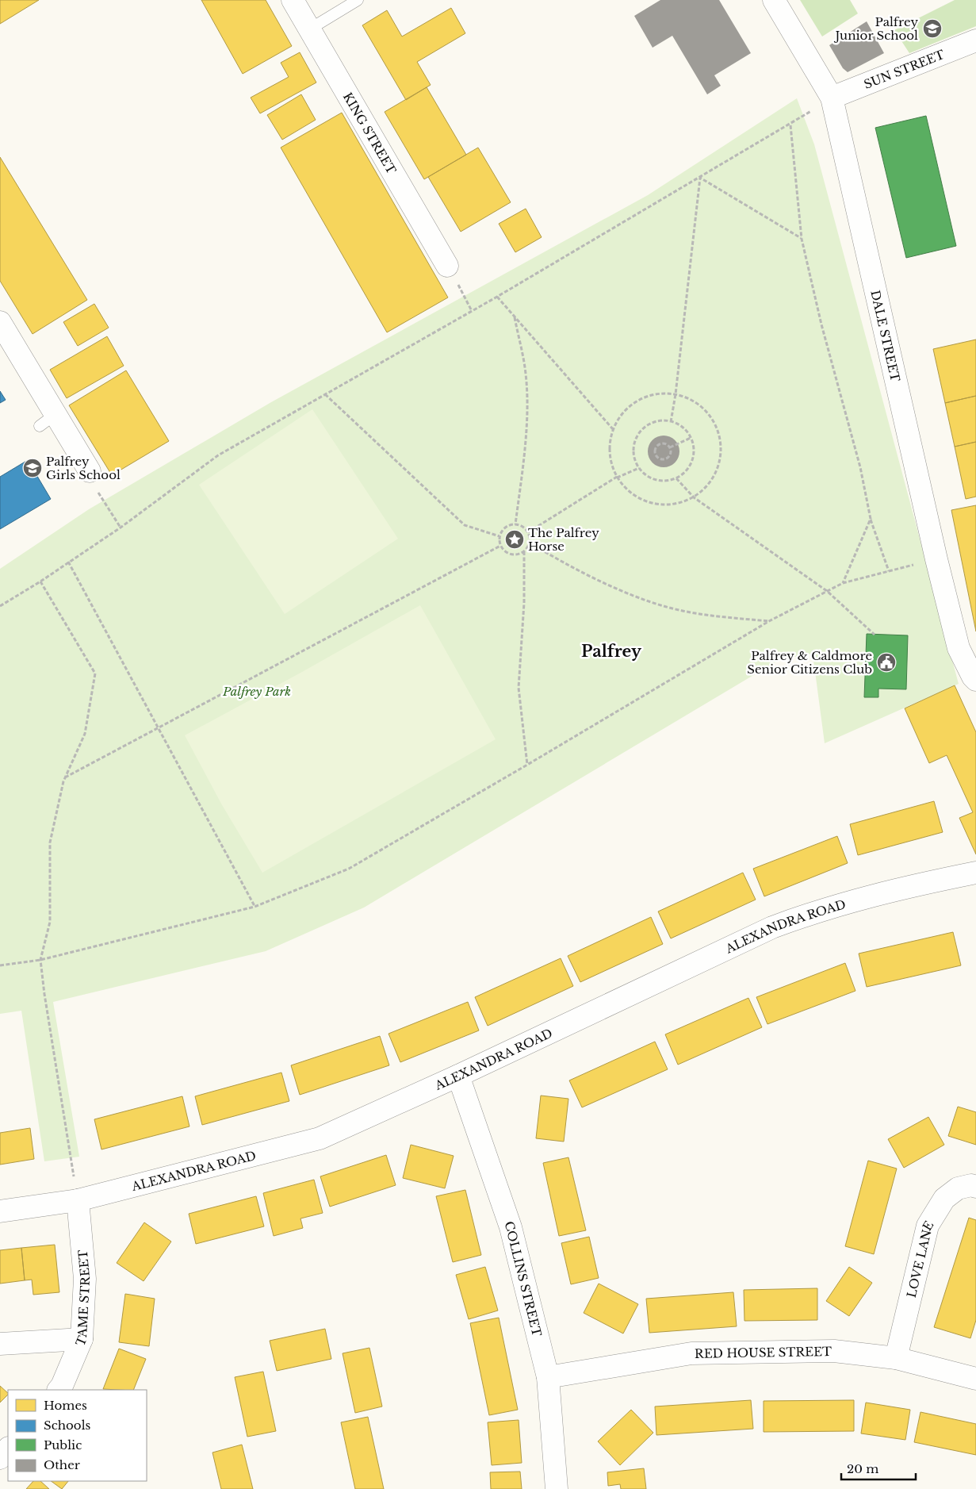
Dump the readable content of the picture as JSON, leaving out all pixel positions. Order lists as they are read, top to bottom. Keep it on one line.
{"streets":{"street":["SUN STREET","KING STREET","DALE STREET","ALEXANDRA ROAD","LOVE LANE","COLLINS STREET","TAME STREET","RED HOUSE STREET"]},"crossings":[["SUN STREET","DALE STREET"],["ALEXANDRA ROAD","COLLINS STREET"],["ALEXANDRA ROAD","TAME STREET"],["LOVE LANE","RED HOUSE STREET"],["COLLINS STREET","RED HOUSE STREET"]],"districts":["Palfrey"],"parks":["Palfrey Park"],"places":{"school or university":["Palfrey Junior School","Palfrey Girls School"],"place":["The Palfrey Horse"],"public building":["Palfrey & Caldmore Senior Citizens Club"]},"legend":["Homes","Schools","Public","Other"],"scale_bar":"20 m"}
